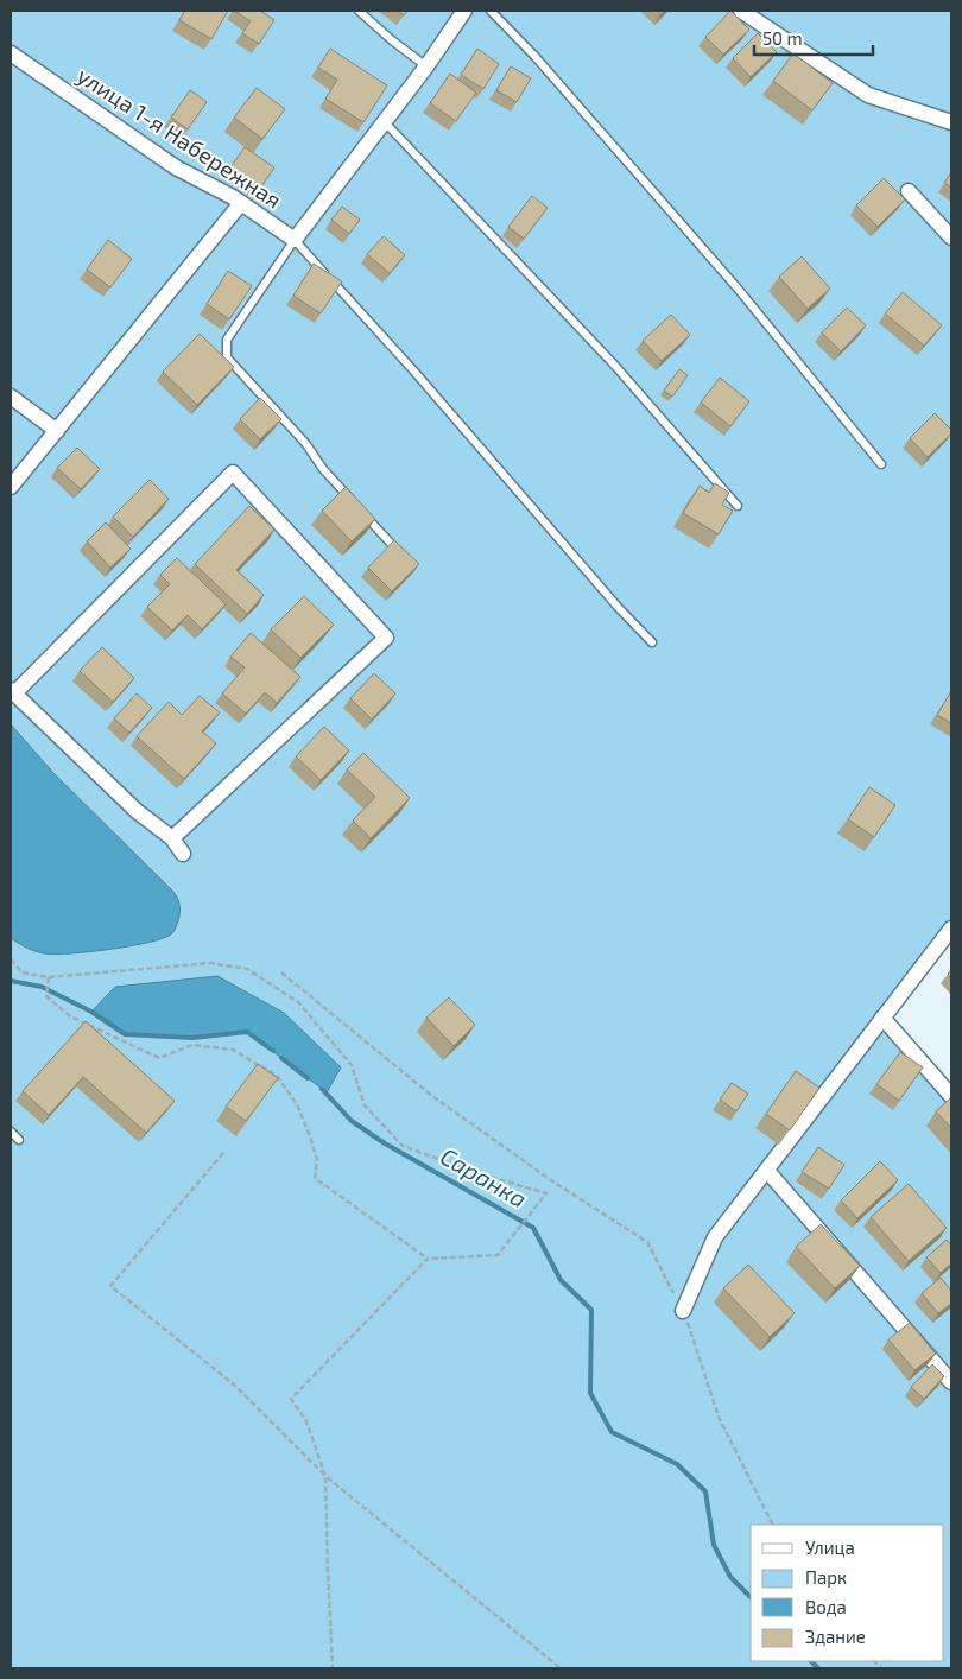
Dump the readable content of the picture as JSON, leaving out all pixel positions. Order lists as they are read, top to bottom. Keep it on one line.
{"streets":{"street":["улица 1-я Набережная"]},"water":["Саранка"],"legend":["Улица","Парк","Вода","Здание"],"scale_bar":"50 m"}
